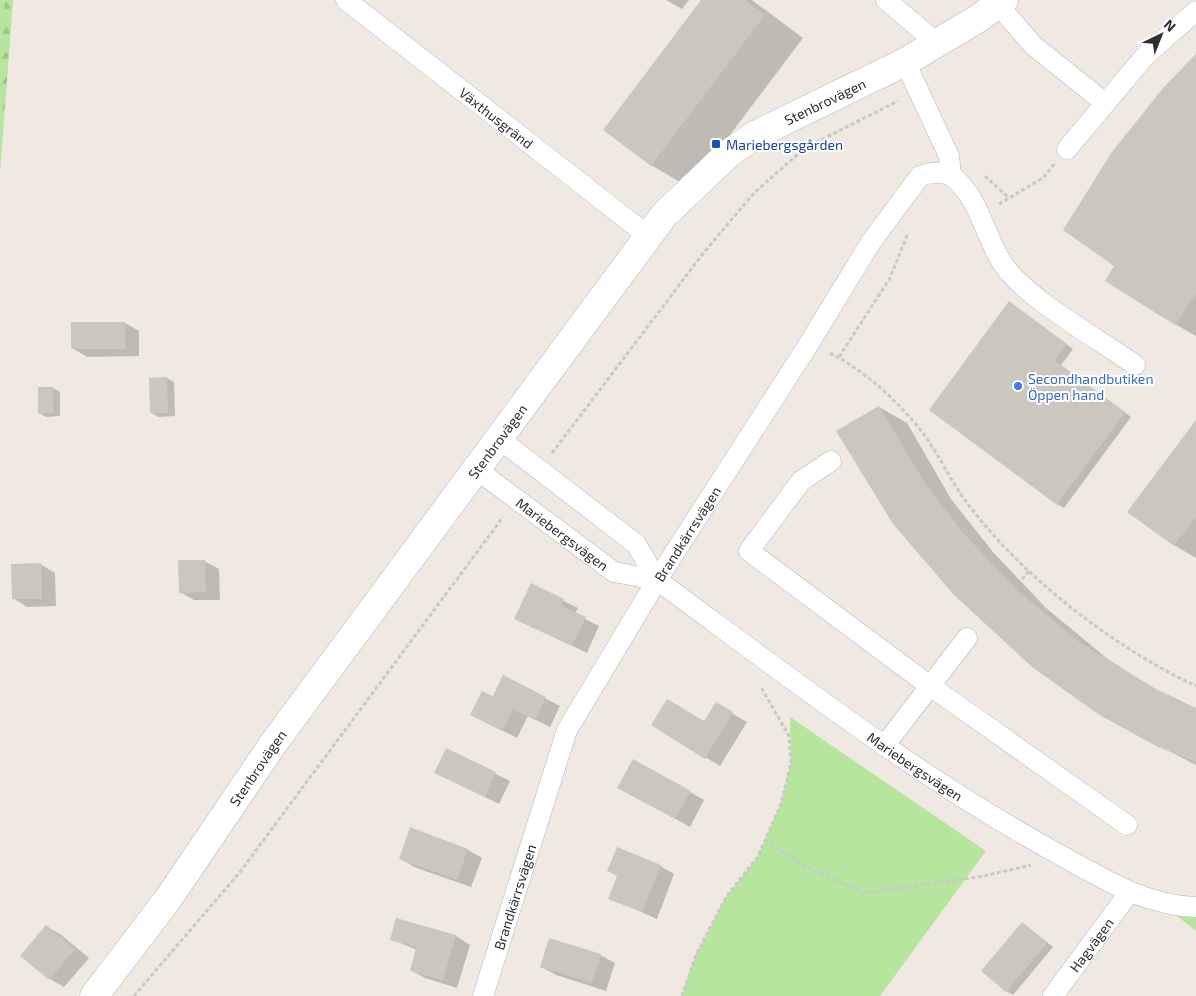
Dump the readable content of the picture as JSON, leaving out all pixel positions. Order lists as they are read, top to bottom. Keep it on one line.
{"streets":{"street":["Stenbrovägen","Växthusgränd","Mariebergsvägen","Brandkärrsvägen","Hagvägen"]},"crossings":[["Stenbrovägen","Växthusgränd"],["Stenbrovägen","Mariebergsvägen"],["Mariebergsvägen","Brandkärrsvägen"],["Mariebergsvägen","Hagvägen"]],"places":{"transit":["Mariebergsgården"],"other":["Secondhandbutiken Öppen hand"]},"north":"top right"}
